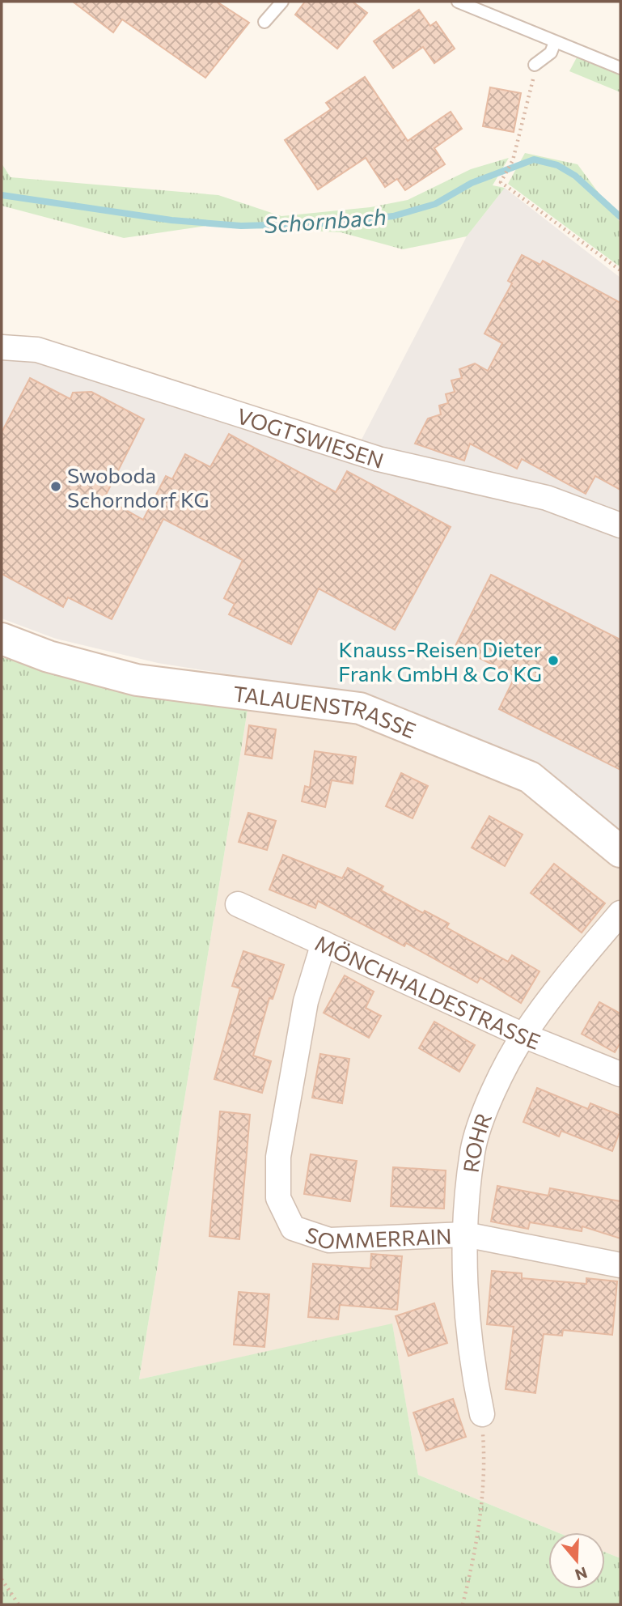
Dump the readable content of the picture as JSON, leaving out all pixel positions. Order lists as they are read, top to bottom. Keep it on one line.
{"streets":{"street":["VOGTSWIESEN","TALAUENSTRASSE","MÖNCHHALDESTRASSE","ROHR","SOMMERRAIN"]},"crossings":[["MÖNCHHALDESTRASSE","ROHR"],["MÖNCHHALDESTRASSE","SOMMERRAIN"],["ROHR","SOMMERRAIN"]],"water":["Schornbach"],"places":["Swoboda Schorndorf KG","Knauss-Reisen Dieter Frank GmbH & Co KG"],"north":"bottom"}
